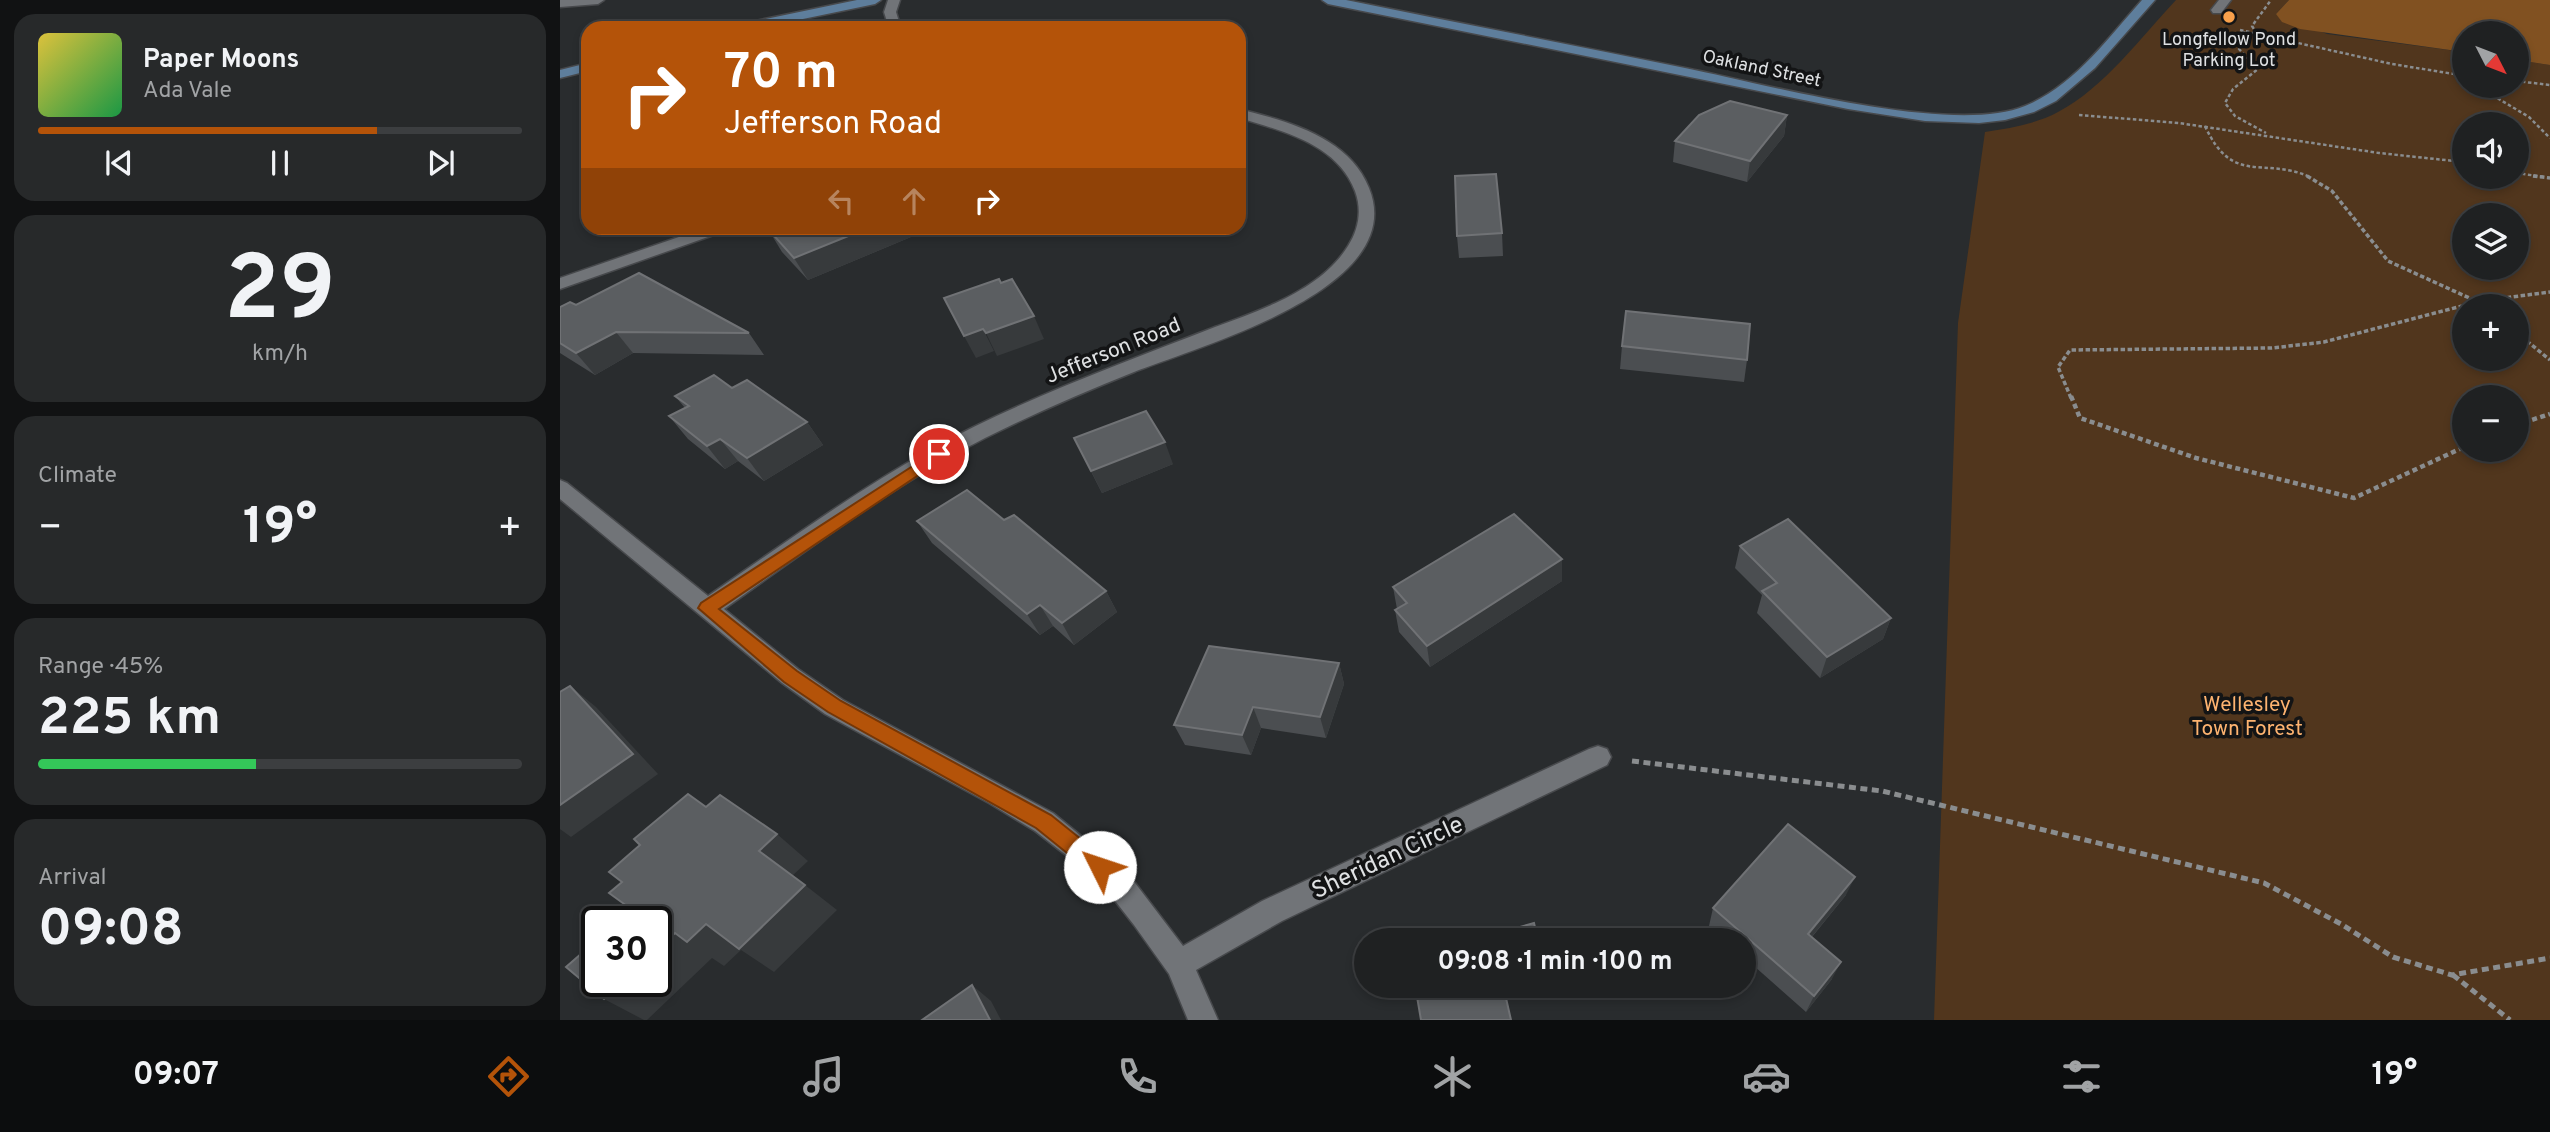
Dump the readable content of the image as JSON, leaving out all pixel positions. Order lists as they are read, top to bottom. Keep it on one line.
{"streets":{"street":["Oakland Street","Jefferson Road","Sheridan Circle"]},"parks":["Wellesley Town Forest"],"places":["Longfellow Pond Parking Lot"],"north":"bottom right","page":{"map_buttons":["+","−"],"turn":["70 m","Jefferson Road"],"song":["Paper Moons","Ada Vale"],"tile":[["29","km/h"],"Climate",["Range · 45%","225 km"],["Arrival","09:08"]],"heat":["−","19°","+"],"limit":"30","trip":"09:08 · 1 min · 100 m","tabs":["09:07","19°"]}}
